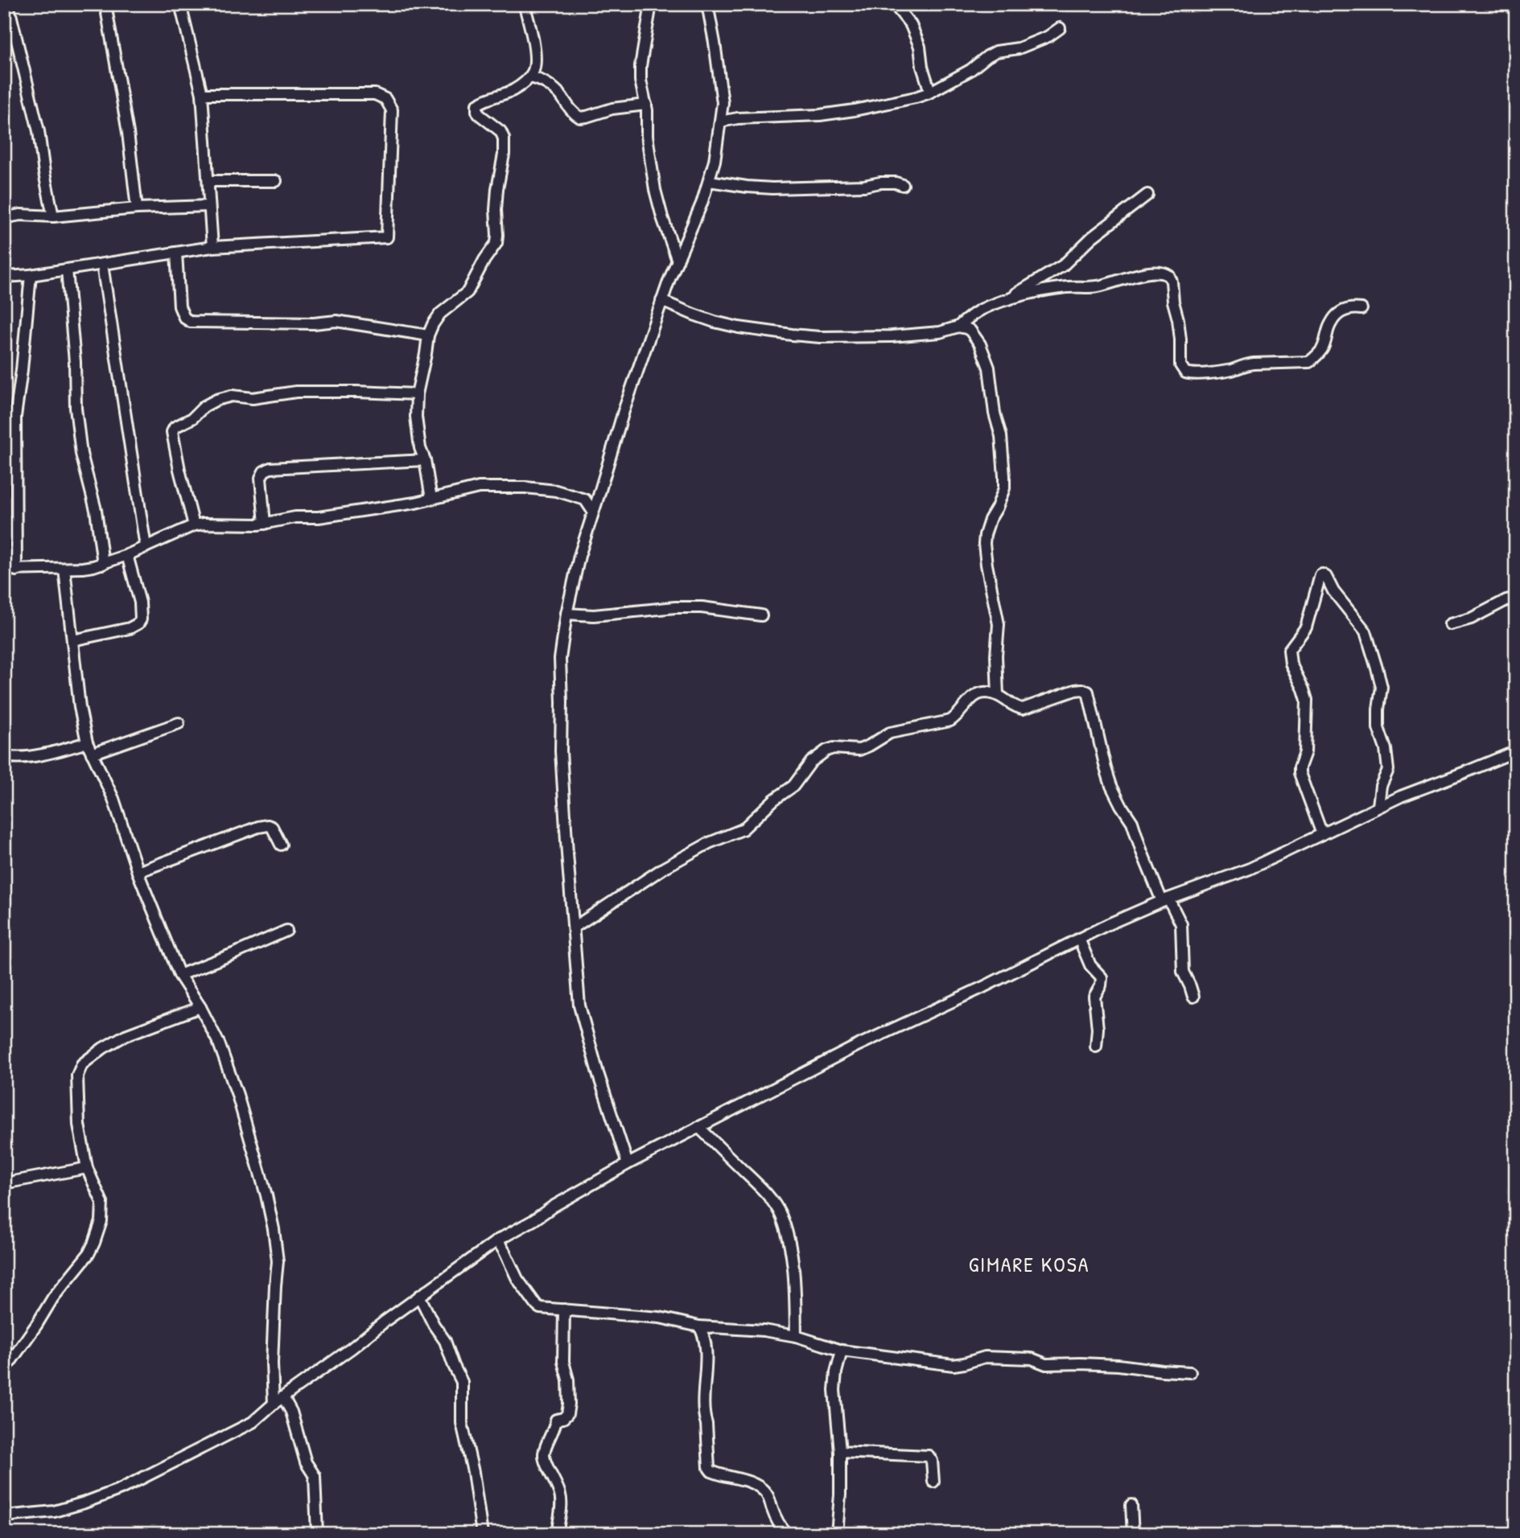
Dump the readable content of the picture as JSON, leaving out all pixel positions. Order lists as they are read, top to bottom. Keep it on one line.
{"districts":["GIMARE KOSA"]}
